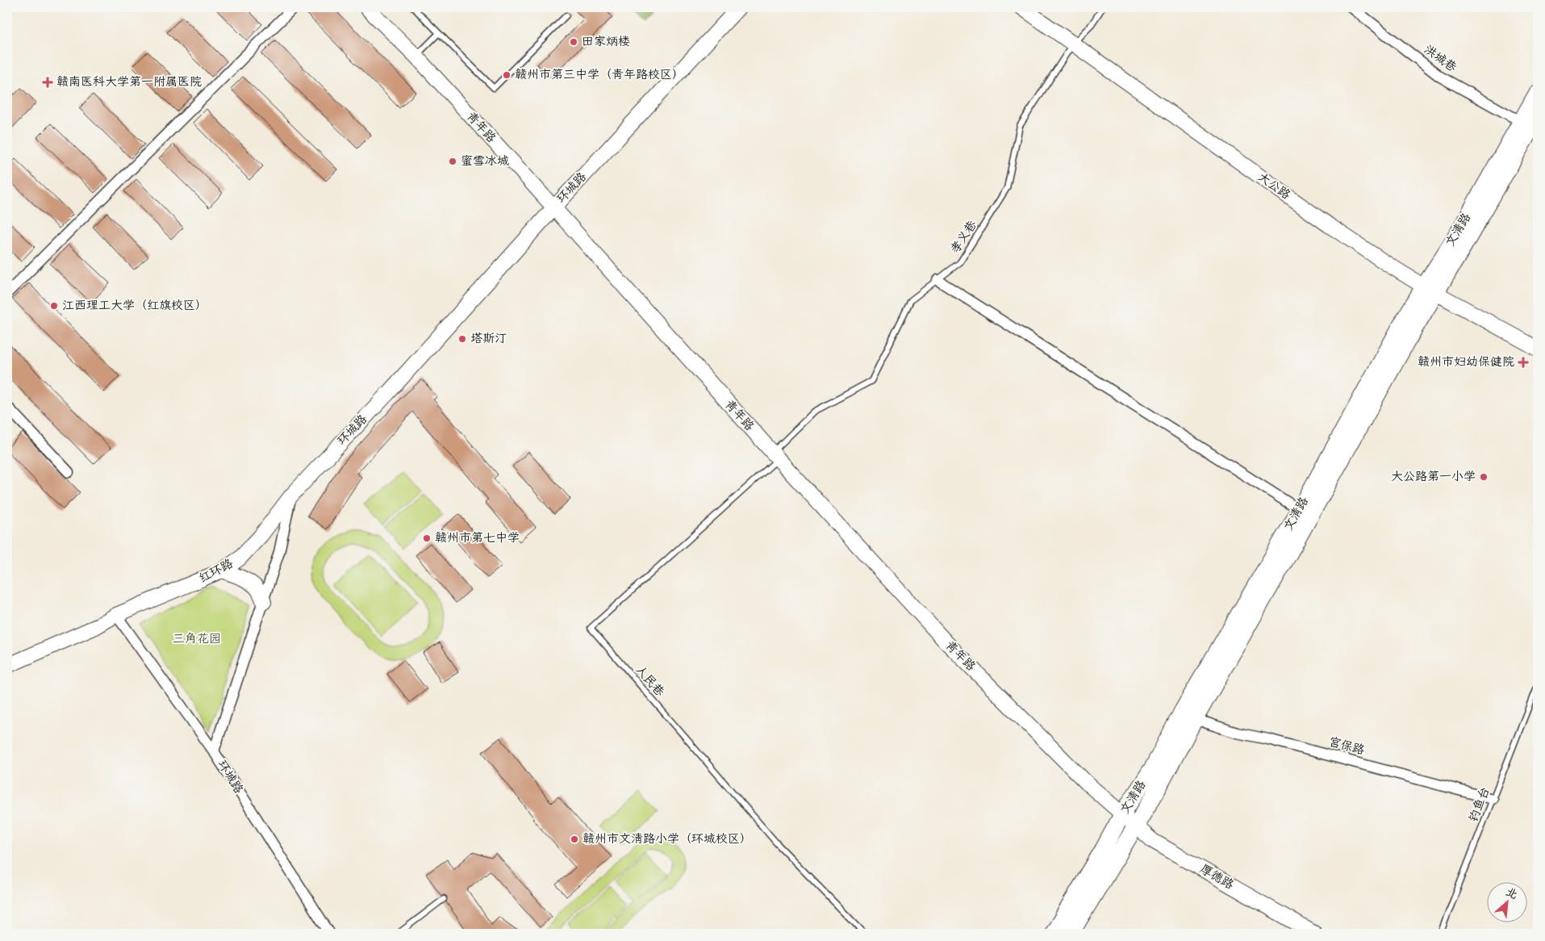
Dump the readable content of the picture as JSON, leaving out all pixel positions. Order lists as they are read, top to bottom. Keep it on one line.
{"streets":{"main road":["文清路"],"street":["洪城巷","青年路","大公路","环城路","红环路","宫保路","厚德路"],"lane":["孝义巷","人民巷","钓鱼台"]},"crossings":[["洪城巷","文清路"],["青年路","环城路"],["青年路","文清路"],["青年路","孝义巷"],["青年路","人民巷"],["青年路","厚德路"],["大公路","文清路"],["大公路","孝义巷"],["环城路","红环路"],["文清路","宫保路"],["文清路","厚德路"],["孝义巷","人民巷"],["宫保路","钓鱼台"]],"parks":["三角花园"],"places":{"other":["田家炳楼","赣州市第三中学（青年路校区）","蜜雪冰城","江西理工大学（红旗校区）","塔斯汀","大公路第一小学","赣州市第七中学","赣州市文清路小学（环城校区）"],"health":["赣南医科大学第一附属医院","赣州市妇幼保健院"]},"north":"top right"}
